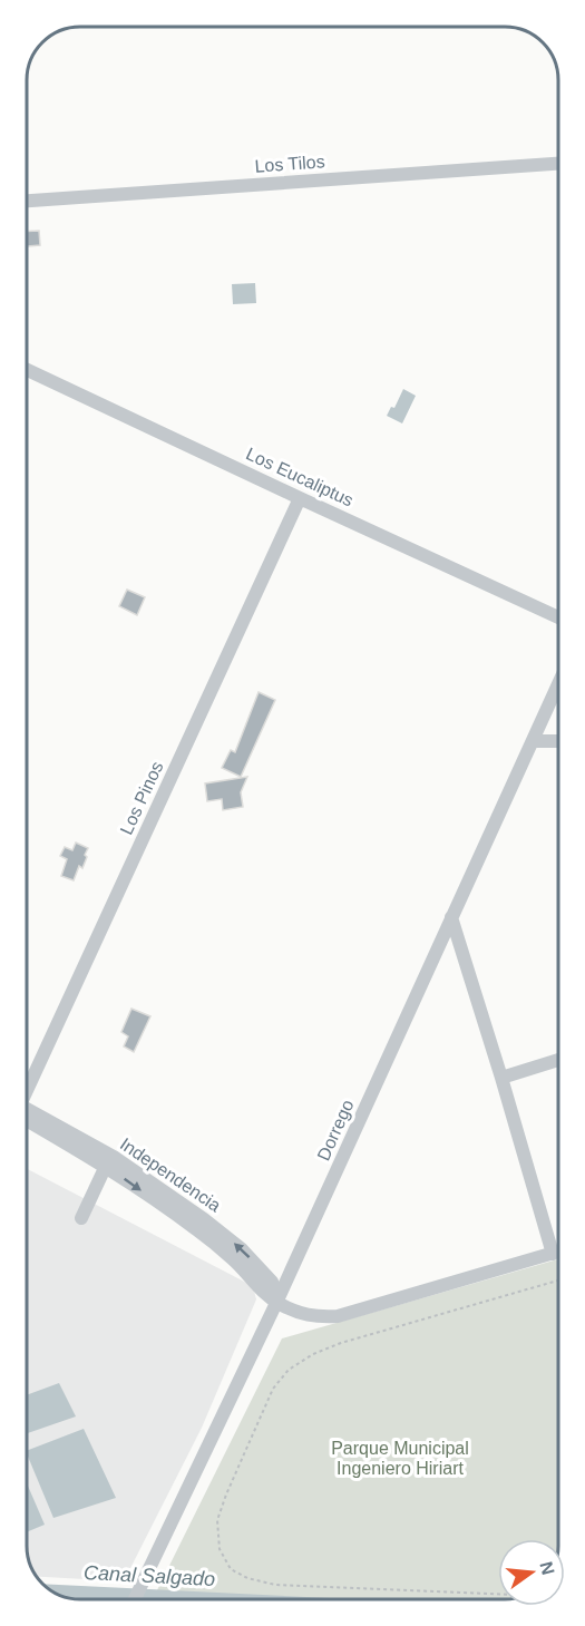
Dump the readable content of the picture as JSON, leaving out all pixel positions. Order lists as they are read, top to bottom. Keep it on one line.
{"streets":{"street":["Los Tilos","Los Eucaliptus","Los Pinos","Dorrego","Independencia"]},"crossings":[["Los Eucaliptus","Los Pinos"],["Dorrego","Independencia"]],"water":["Canal Salgado"],"parks":["Parque Municipal Ingeniero Hiriart"],"north":"right"}
